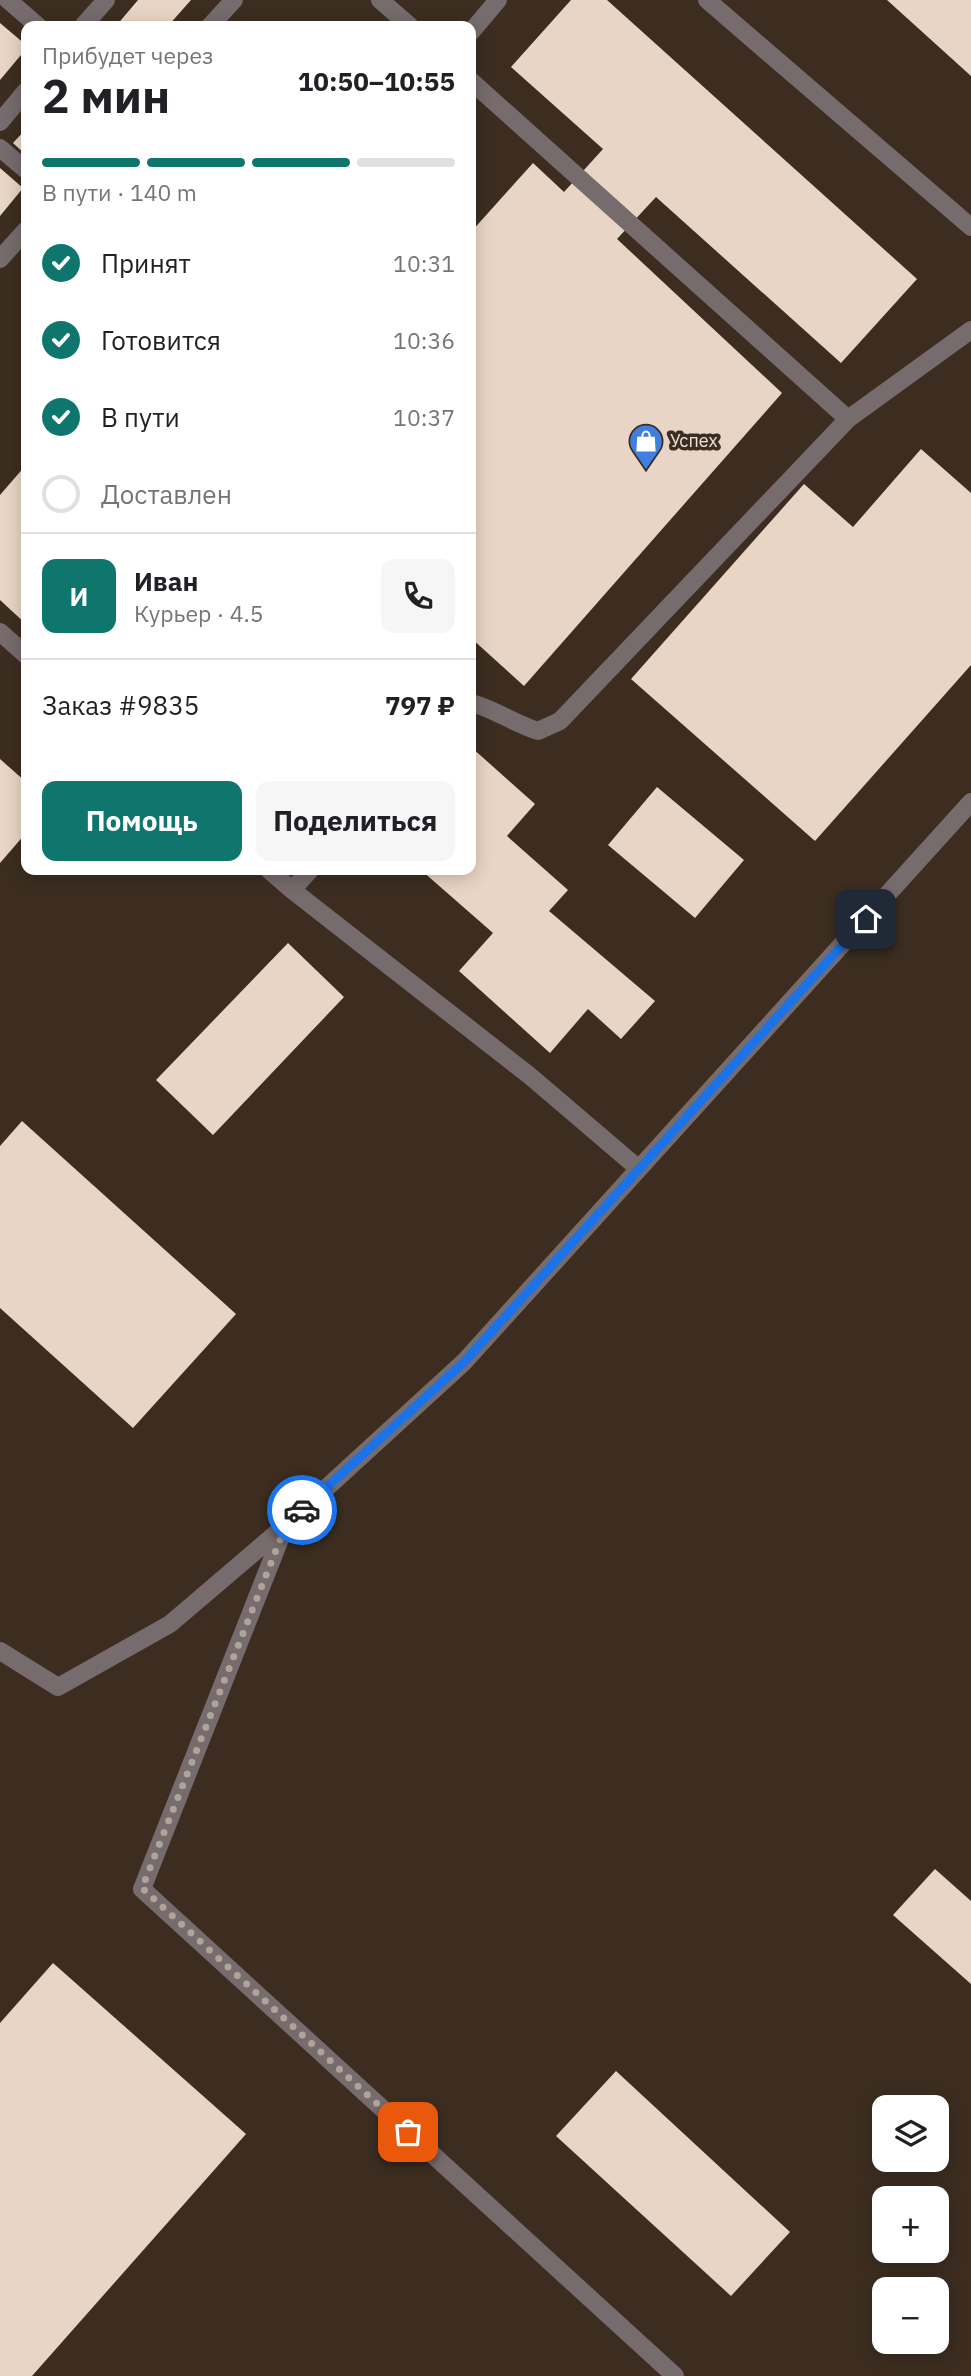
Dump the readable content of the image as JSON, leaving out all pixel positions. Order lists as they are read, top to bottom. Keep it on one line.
{"places":{"shop":["Успех"]},"page":{"heading":["2 мин","Прибудет через","10:50–10:55"],"panel":["Иван","Курьер · 4.5","Заказ #9835","797 ₽"],"bar":"В пути · 140 m","list":[["Принят","10:31"],["Готовится","10:36"],["В пути","10:37"],"Доставлен"],"round":"И","buttons":["Помощь","Поделиться"],"map_buttons":["+","−"]}}
